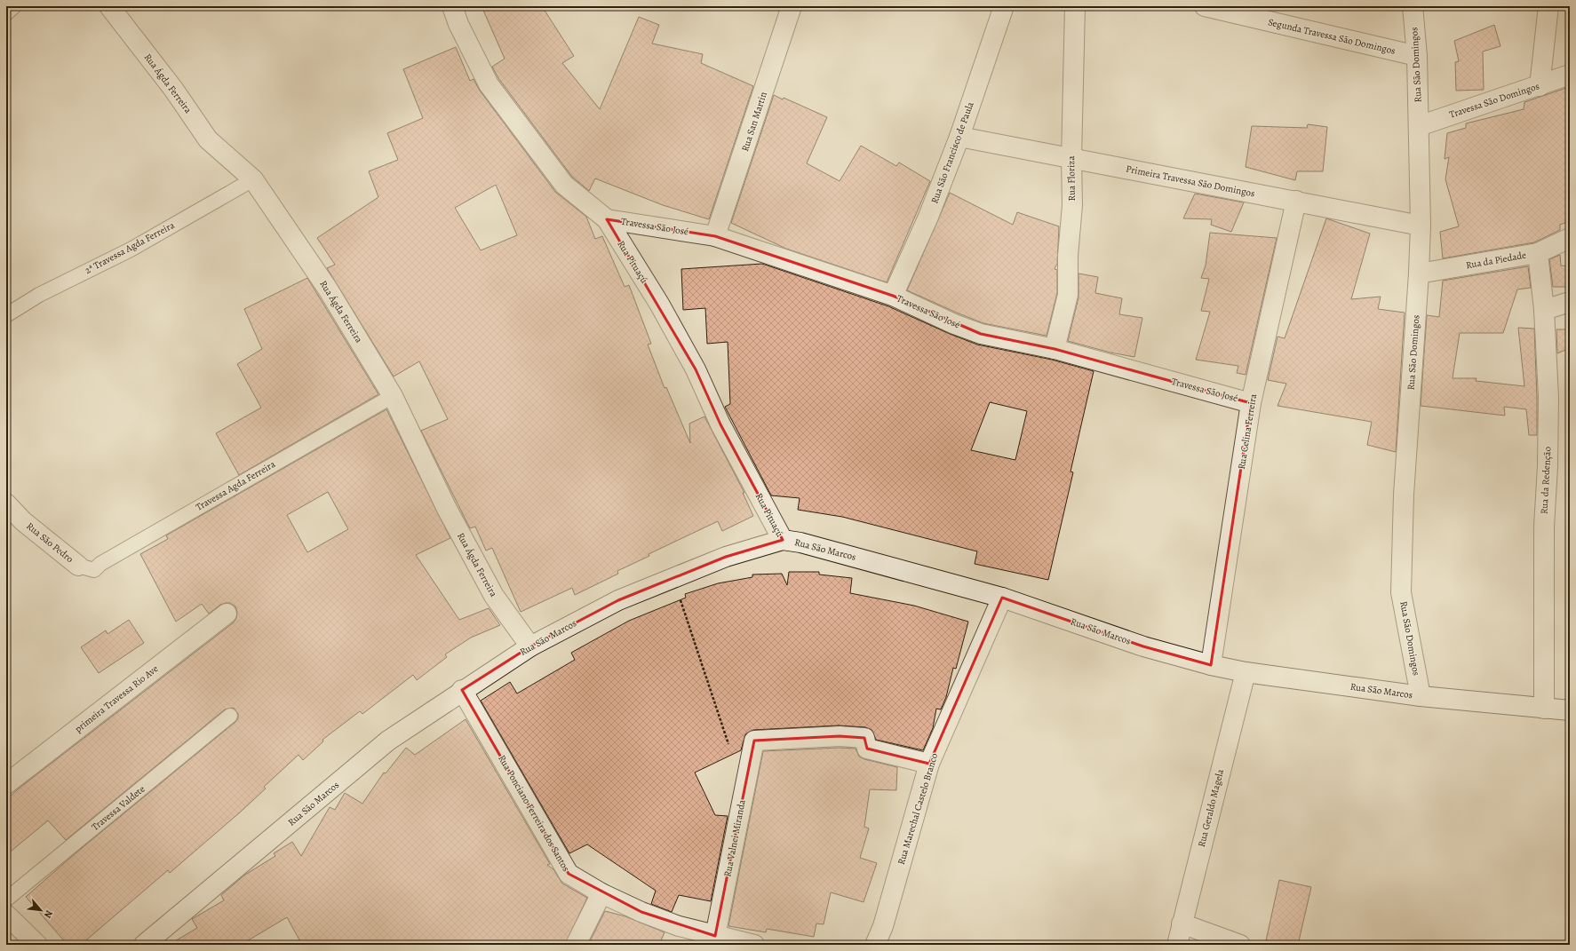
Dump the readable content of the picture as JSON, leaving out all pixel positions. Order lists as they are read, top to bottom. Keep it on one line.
{"streets":{"street":["Segunda Travessa São Domingos","Rua São Domingos","Rua Ágda Ferreira","Travessa São Domingos","Rua San Martin","Rua São Francisco de Paula","Rua Floriza","Primeira Travessa São Domingos","Travessa São José","Rua da Piedade","Rua Pituaçú","Rua Celina Ferreira","Rua da Redenção","Rua São Pedro","Rua São Marcos","primeira Travessa Rio Ave","Rua Geraldo Magela","Rua Marechal Castelo Branco","Rua Ponciano Ferreira dos Santos","Rua Valnei Miranda"],"lane":["2ª Travessa Agda Ferreira","Travessa Agda Ferreira","Travessa Valdete"]},"crossings":[["Segunda Travessa São Domingos","Rua São Domingos"],["Rua São Domingos","Travessa São Domingos"],["Rua São Domingos","Primeira Travessa São Domingos"],["Rua São Domingos","Rua da Piedade"],["Rua São Domingos","Rua São Marcos"],["Rua Ágda Ferreira","2ª Travessa Agda Ferreira"],["Rua Ágda Ferreira","Travessa Agda Ferreira"],["Rua Ágda Ferreira","Rua São Marcos"],["Rua San Martin","Travessa São José"],["Rua São Francisco de Paula","Primeira Travessa São Domingos"],["Rua São Francisco de Paula","Travessa São José"],["Rua Floriza","Primeira Travessa São Domingos"],["Rua Floriza","Travessa São José"],["Primeira Travessa São Domingos","Rua Celina Ferreira"],["Travessa São José","Rua Pituaçú"],["Travessa São José","Rua Celina Ferreira"],["Rua da Piedade","Rua da Redenção"],["Rua Pituaçú","Rua São Marcos"],["Rua Celina Ferreira","Rua São Marcos"],["Rua da Redenção","Rua São Marcos"],["Travessa Agda Ferreira","Rua São Pedro"],["Rua São Marcos","Rua Geraldo Magela"],["Rua São Marcos","Rua Marechal Castelo Branco"],["Rua São Marcos","Rua Ponciano Ferreira dos Santos"],["Rua Ponciano Ferreira dos Santos","Rua Valnei Miranda"]],"north":"bottom right"}
